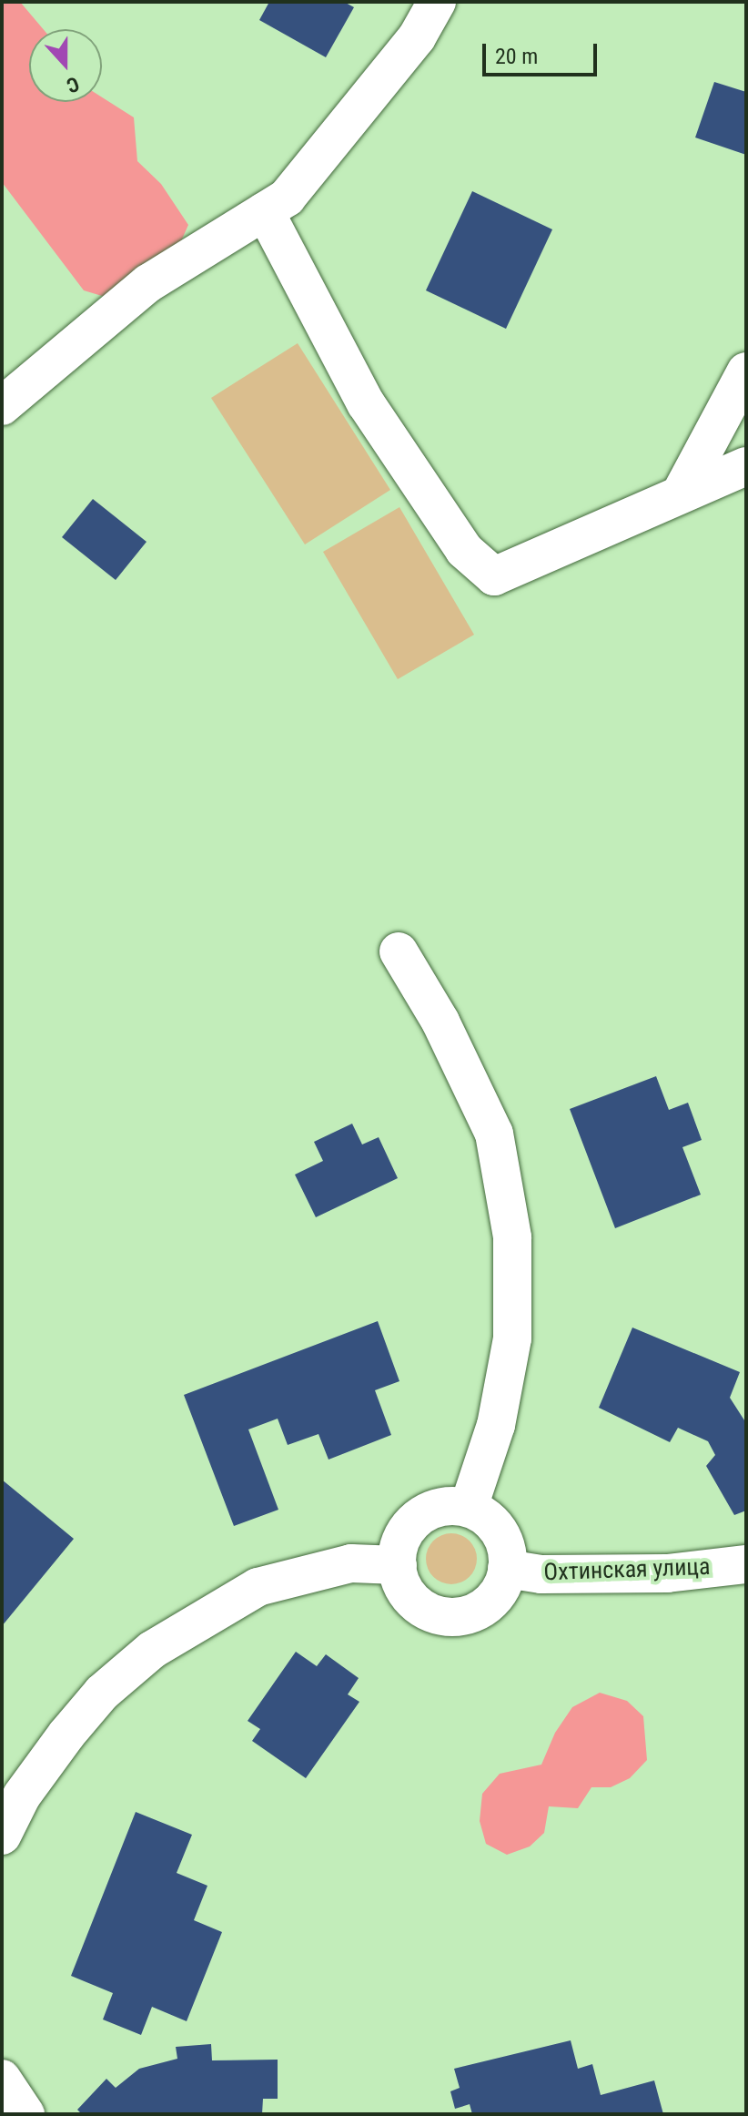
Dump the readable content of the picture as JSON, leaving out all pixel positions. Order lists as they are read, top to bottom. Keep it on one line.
{"streets":{"street":["Охтинская улица"]},"scale_bar":"20 m","north":"bottom"}
